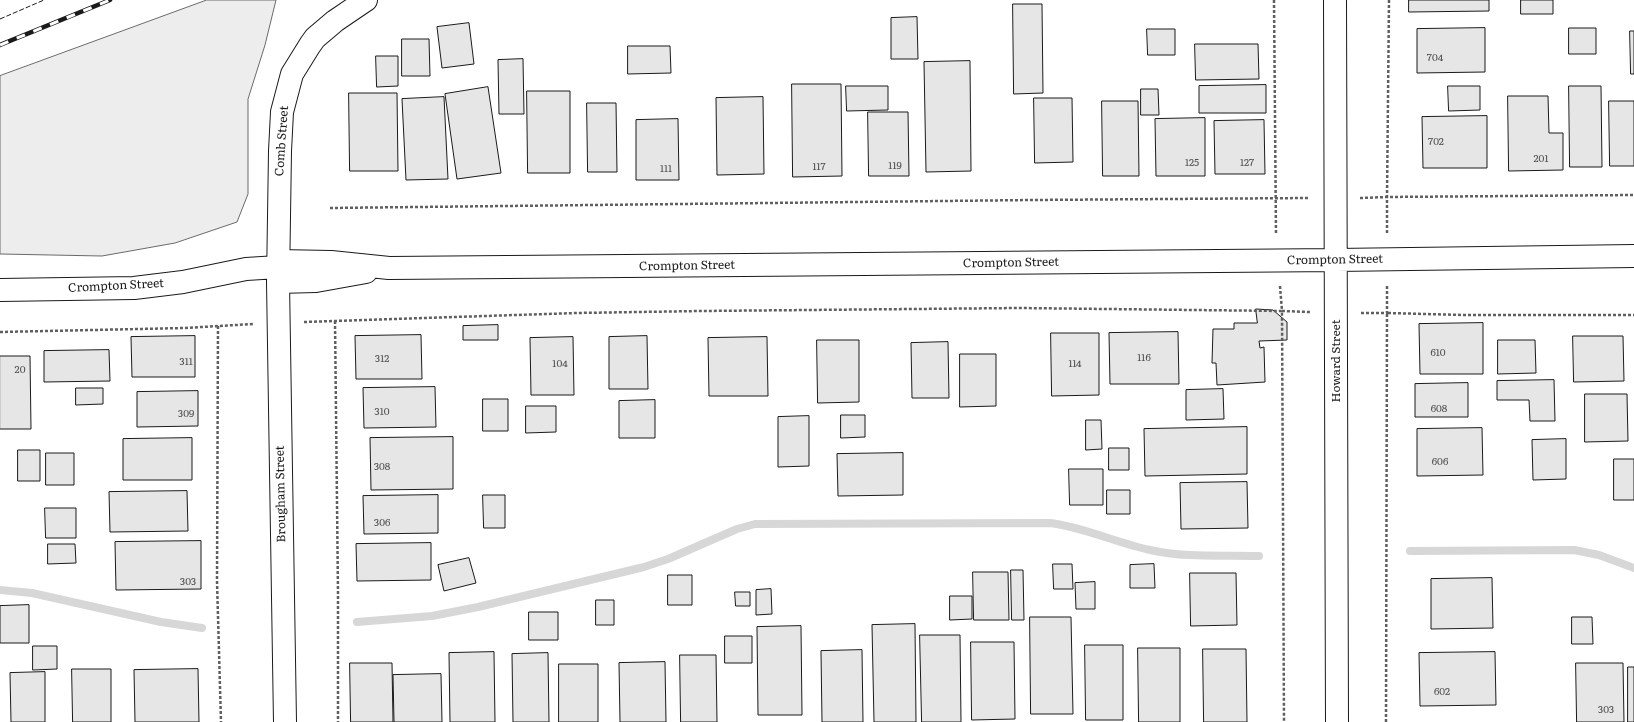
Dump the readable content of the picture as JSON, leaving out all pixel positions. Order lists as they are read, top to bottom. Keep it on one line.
{"streets":{"street":["Comb Street","Crompton Street","Howard Street","Brougham Street"]},"crossings":[["Comb Street","Crompton Street"],["Comb Street","Brougham Street"],["Crompton Street","Howard Street"],["Crompton Street","Brougham Street"]],"house_numbers":["704","702","201","125","127","119","117","111","610","116","312","311","104","114","20","608","310","309","606","308","306","303","602","303"]}
